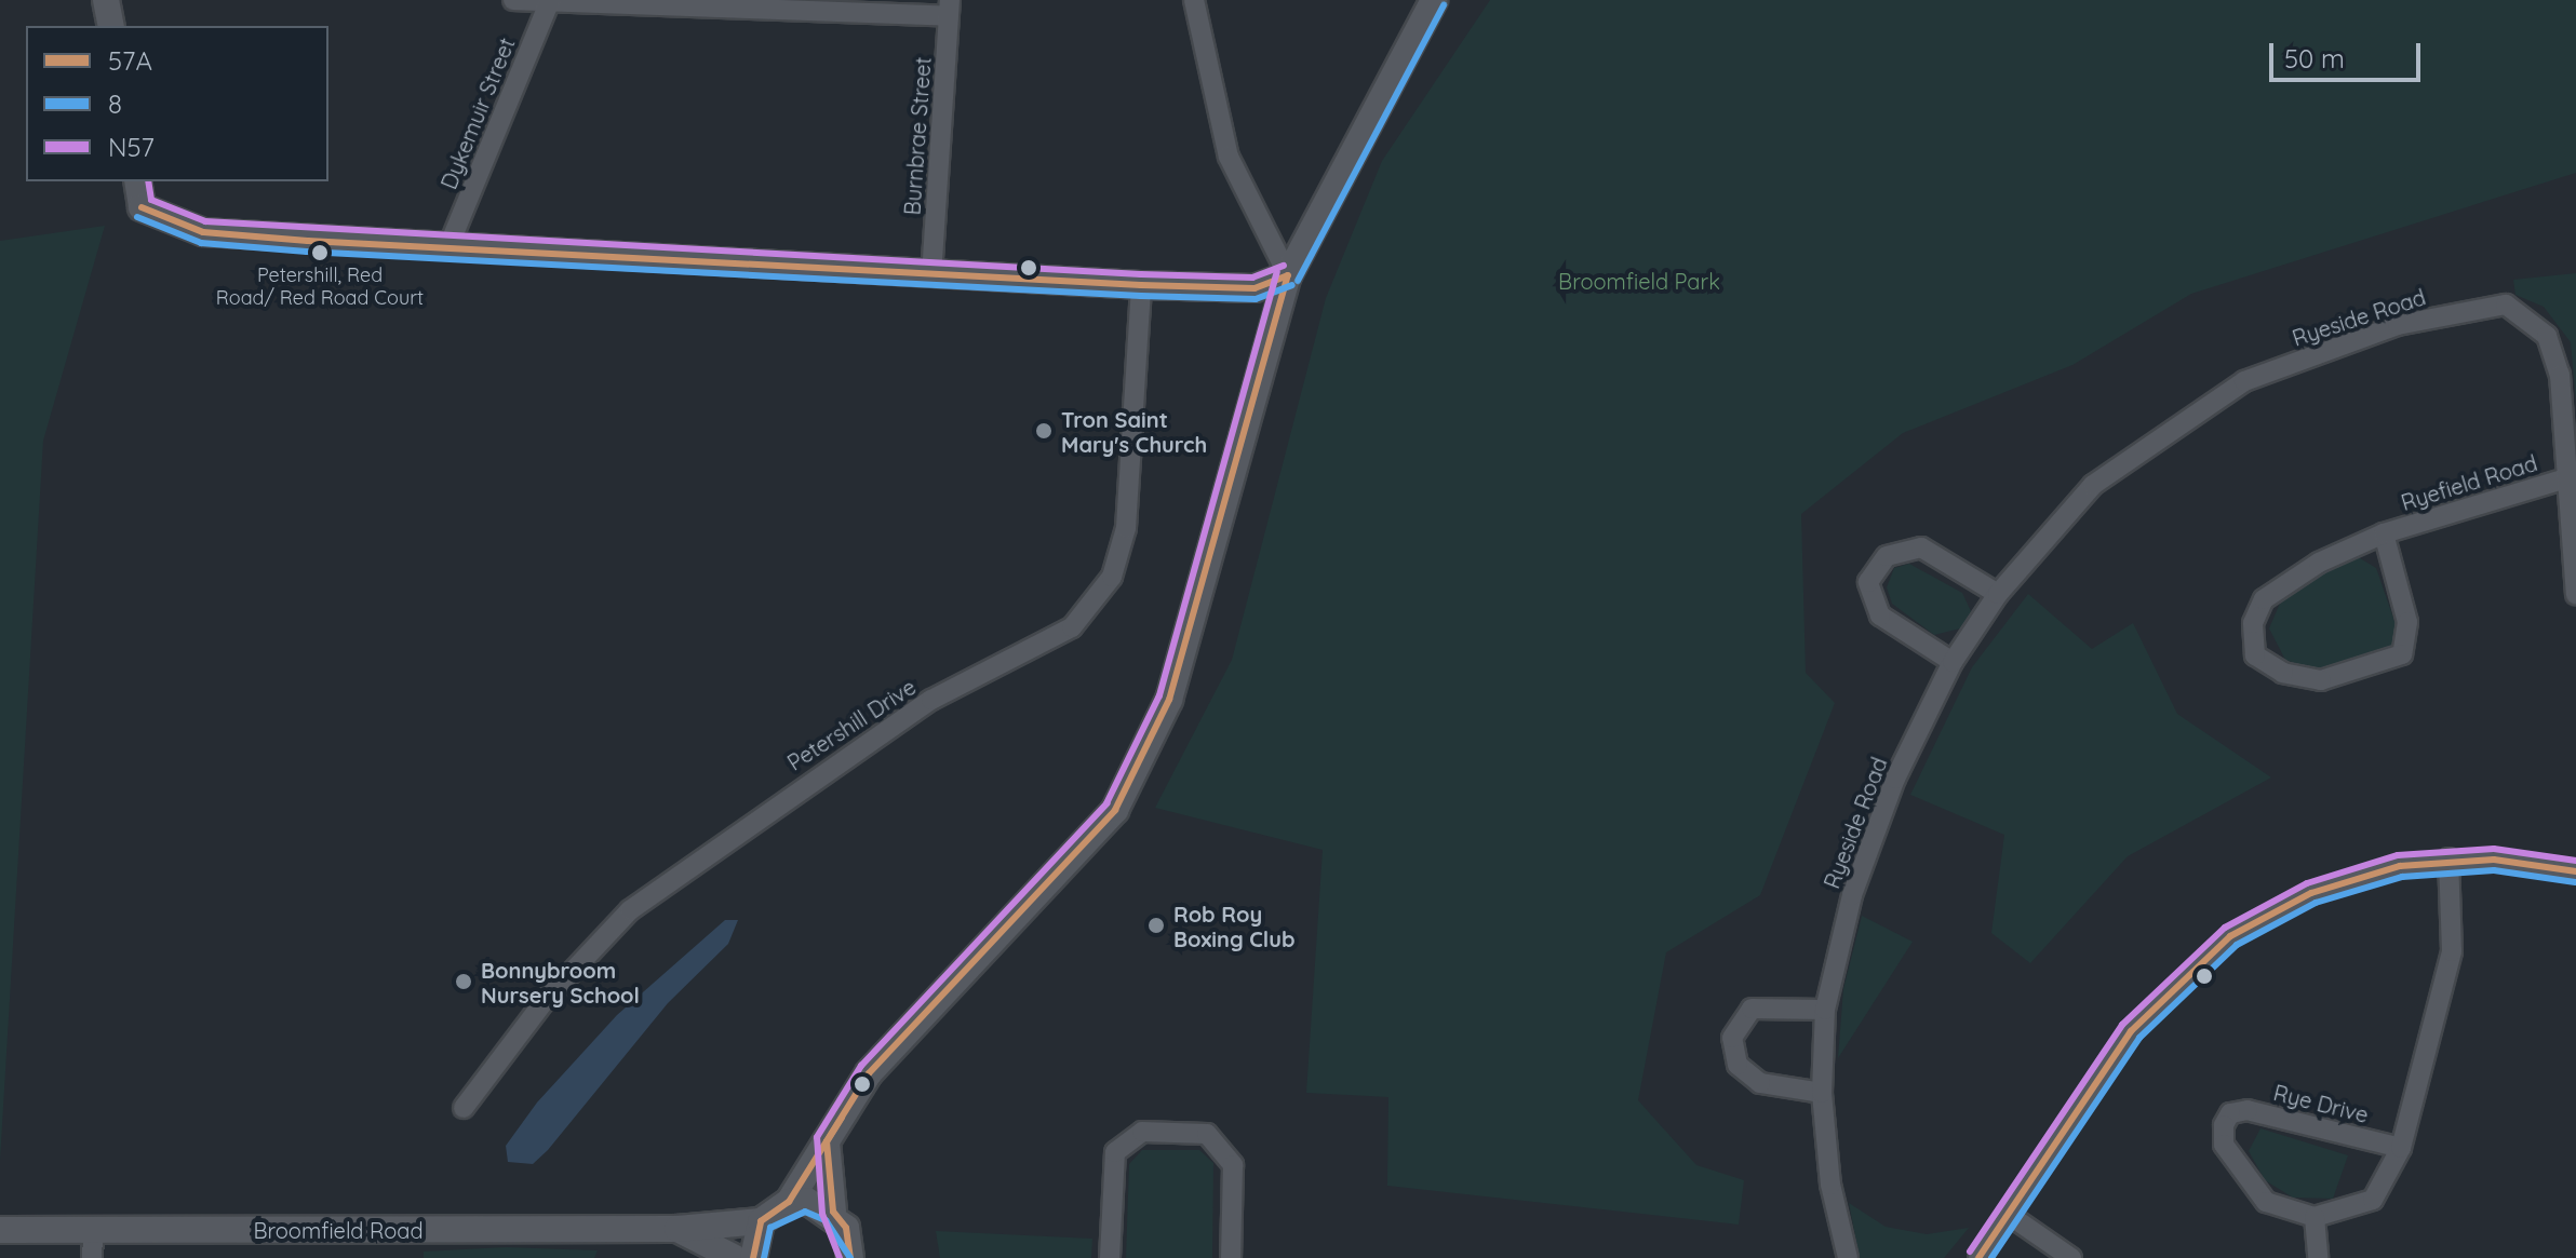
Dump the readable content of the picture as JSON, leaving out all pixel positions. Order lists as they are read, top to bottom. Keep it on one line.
{"streets":{"street":["Dykemuir Street","Burnbrae Street","Ryeside Road","Ryefield Road","Petershill Drive","Rye Drive","Broomfield Road"]},"crossings":[["Ryeside Road","Ryefield Road"]],"parks":["Broomfield Park"],"places":["Petershill, Red Road/ Red Road Court","Tron Saint Mary's Church","Rob Roy Boxing Club","Bonnybroom Nursery School"],"lines":["transit line 8","transit line N57","transit line 57A"],"legend":["57A","8","N57"],"scale_bar":"50 m"}
